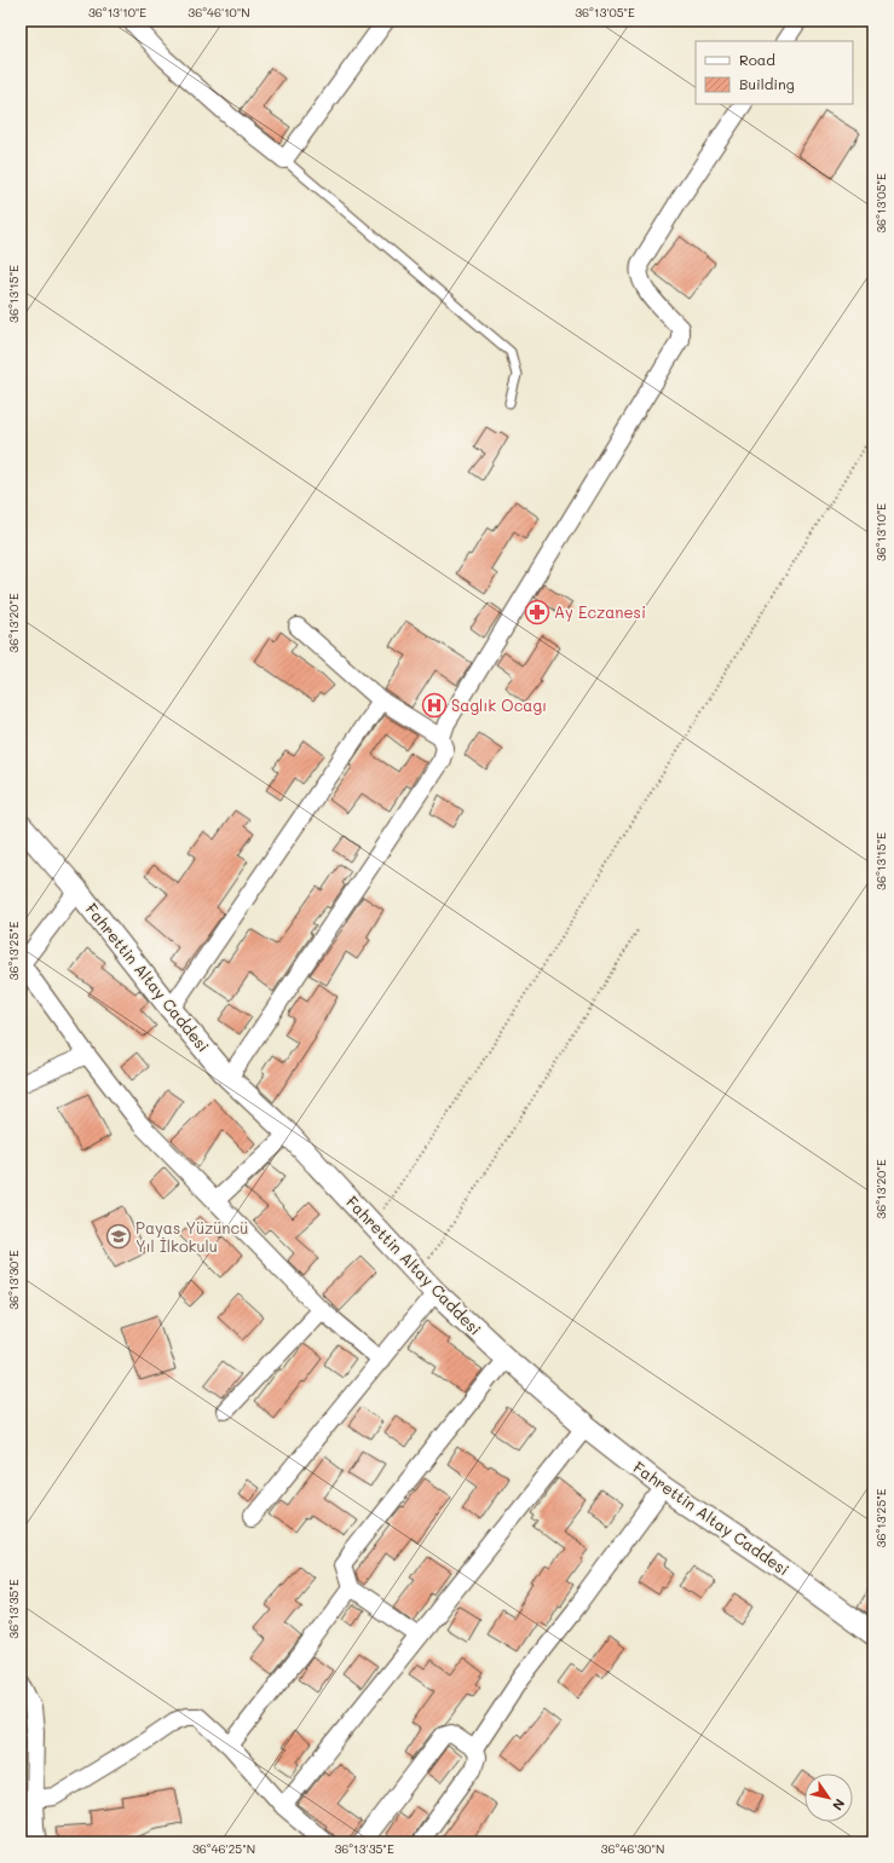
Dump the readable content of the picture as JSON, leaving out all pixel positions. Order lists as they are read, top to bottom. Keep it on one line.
{"streets":{"street":["Fahrettin Altay Caddesi"]},"places":{"pharmacy":["Ay Eczanesi"],"hospital":["Saglık Ocagı"],"school or university":["Payas Yüzüncü Yıl İlkokulu"]},"legend":["Road","Building"],"north":"bottom right","coordinates":["36°13'10\"E","36°46'10\"N","36°13'05\"E","36°13'15\"E","36°13'20\"E","36°13'25\"E","36°13'30\"E","36°13'35\"E","36°46'25\"N","36°46'30\"N"]}
